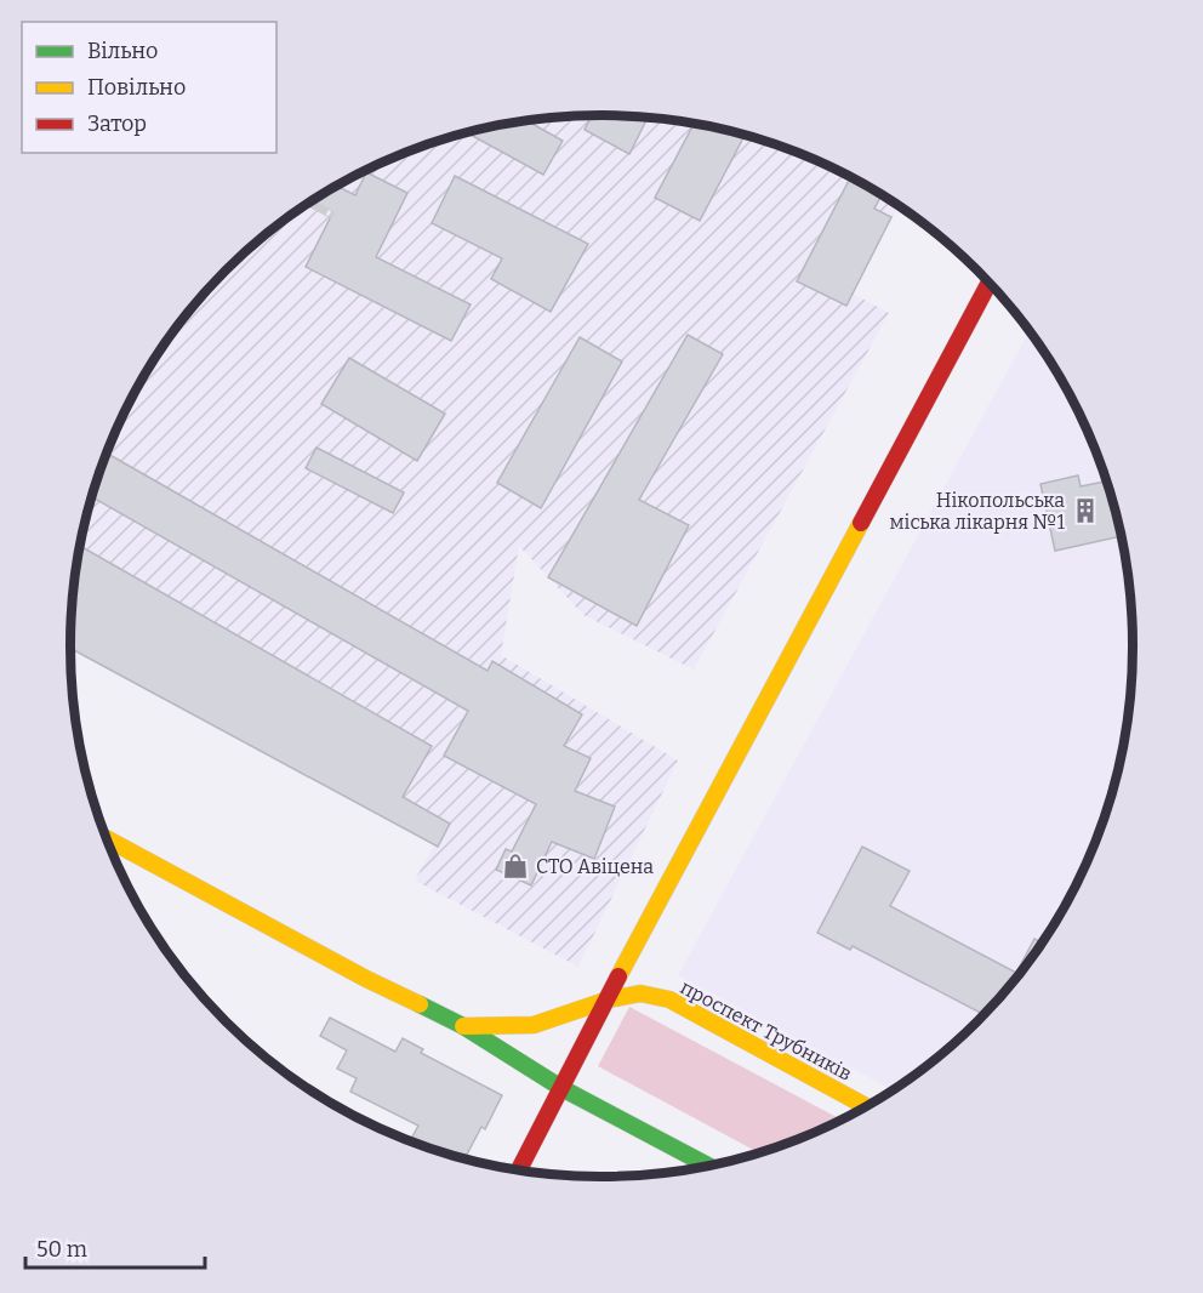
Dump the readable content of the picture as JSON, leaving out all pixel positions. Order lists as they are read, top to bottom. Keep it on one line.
{"streets":{"main road":["проспект Трубників"]},"places":{"building":["Нікопольська міська лікарня №1"],"shop":["СТО Авіцена"]},"legend":["Вільно","Повільно","Затор"],"scale_bar":"50 m"}
